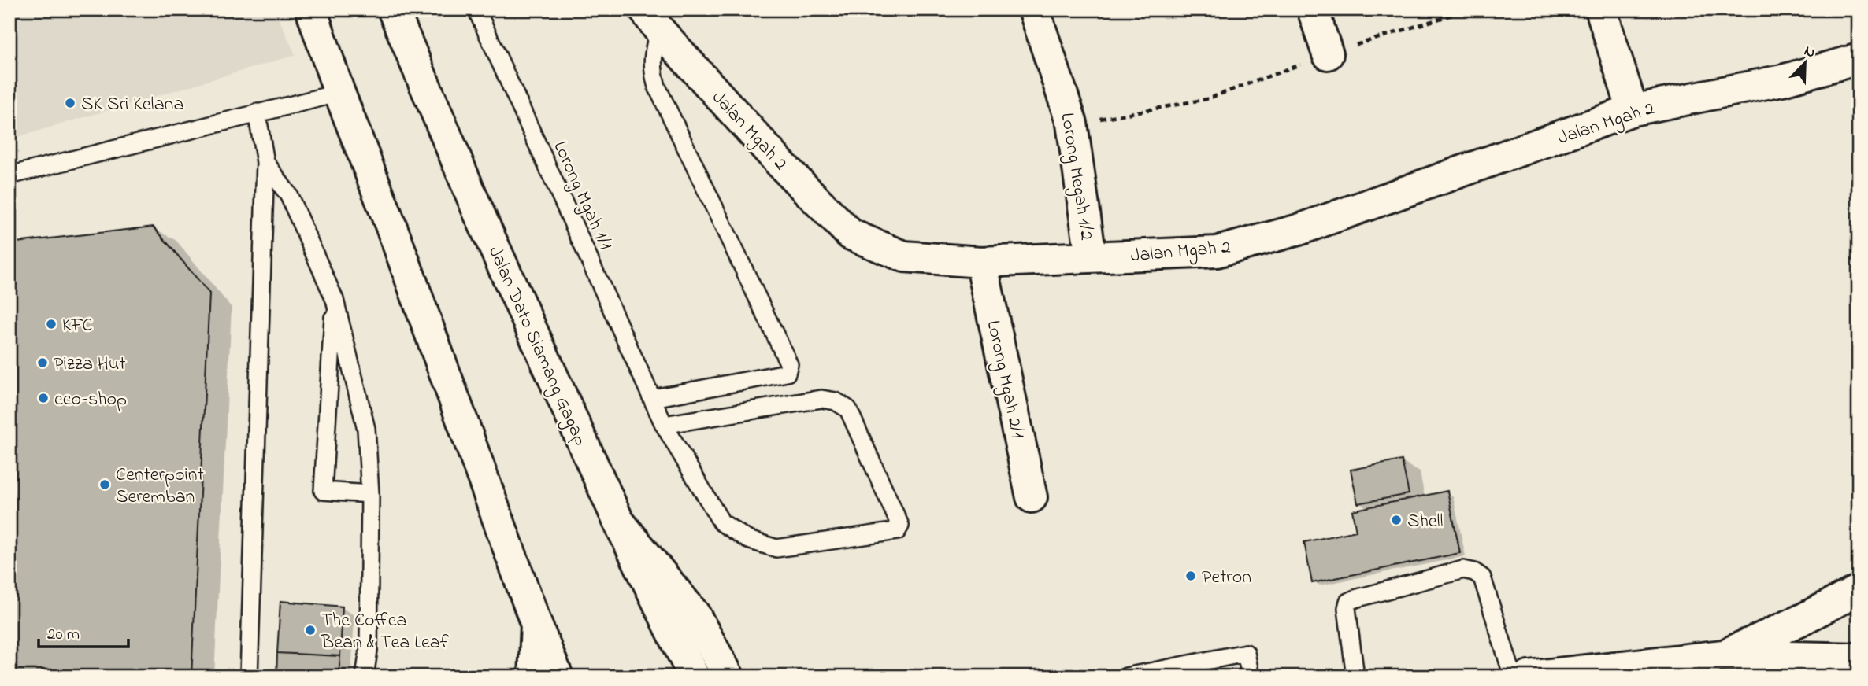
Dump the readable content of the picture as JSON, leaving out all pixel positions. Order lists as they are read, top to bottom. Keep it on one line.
{"streets":{"main road":["Jalan Mgah 2","Lorong Megah 1/2","Jalan Dato Siamang Gagap","Lorong Mgah 2/1"],"lane":["Lorong Mgah 1/1"]},"crossings":[["Jalan Mgah 2","Lorong Megah 1/2"],["Jalan Mgah 2","Lorong Mgah 2/1"]],"places":["SK Sri Kelana","KFC","Pizza Hut","eco-shop","Centerpoint Seremban","Shell","Petron","The Coffea Bean & Tea Leaf"],"scale_bar":"20 m","north":"top right"}
